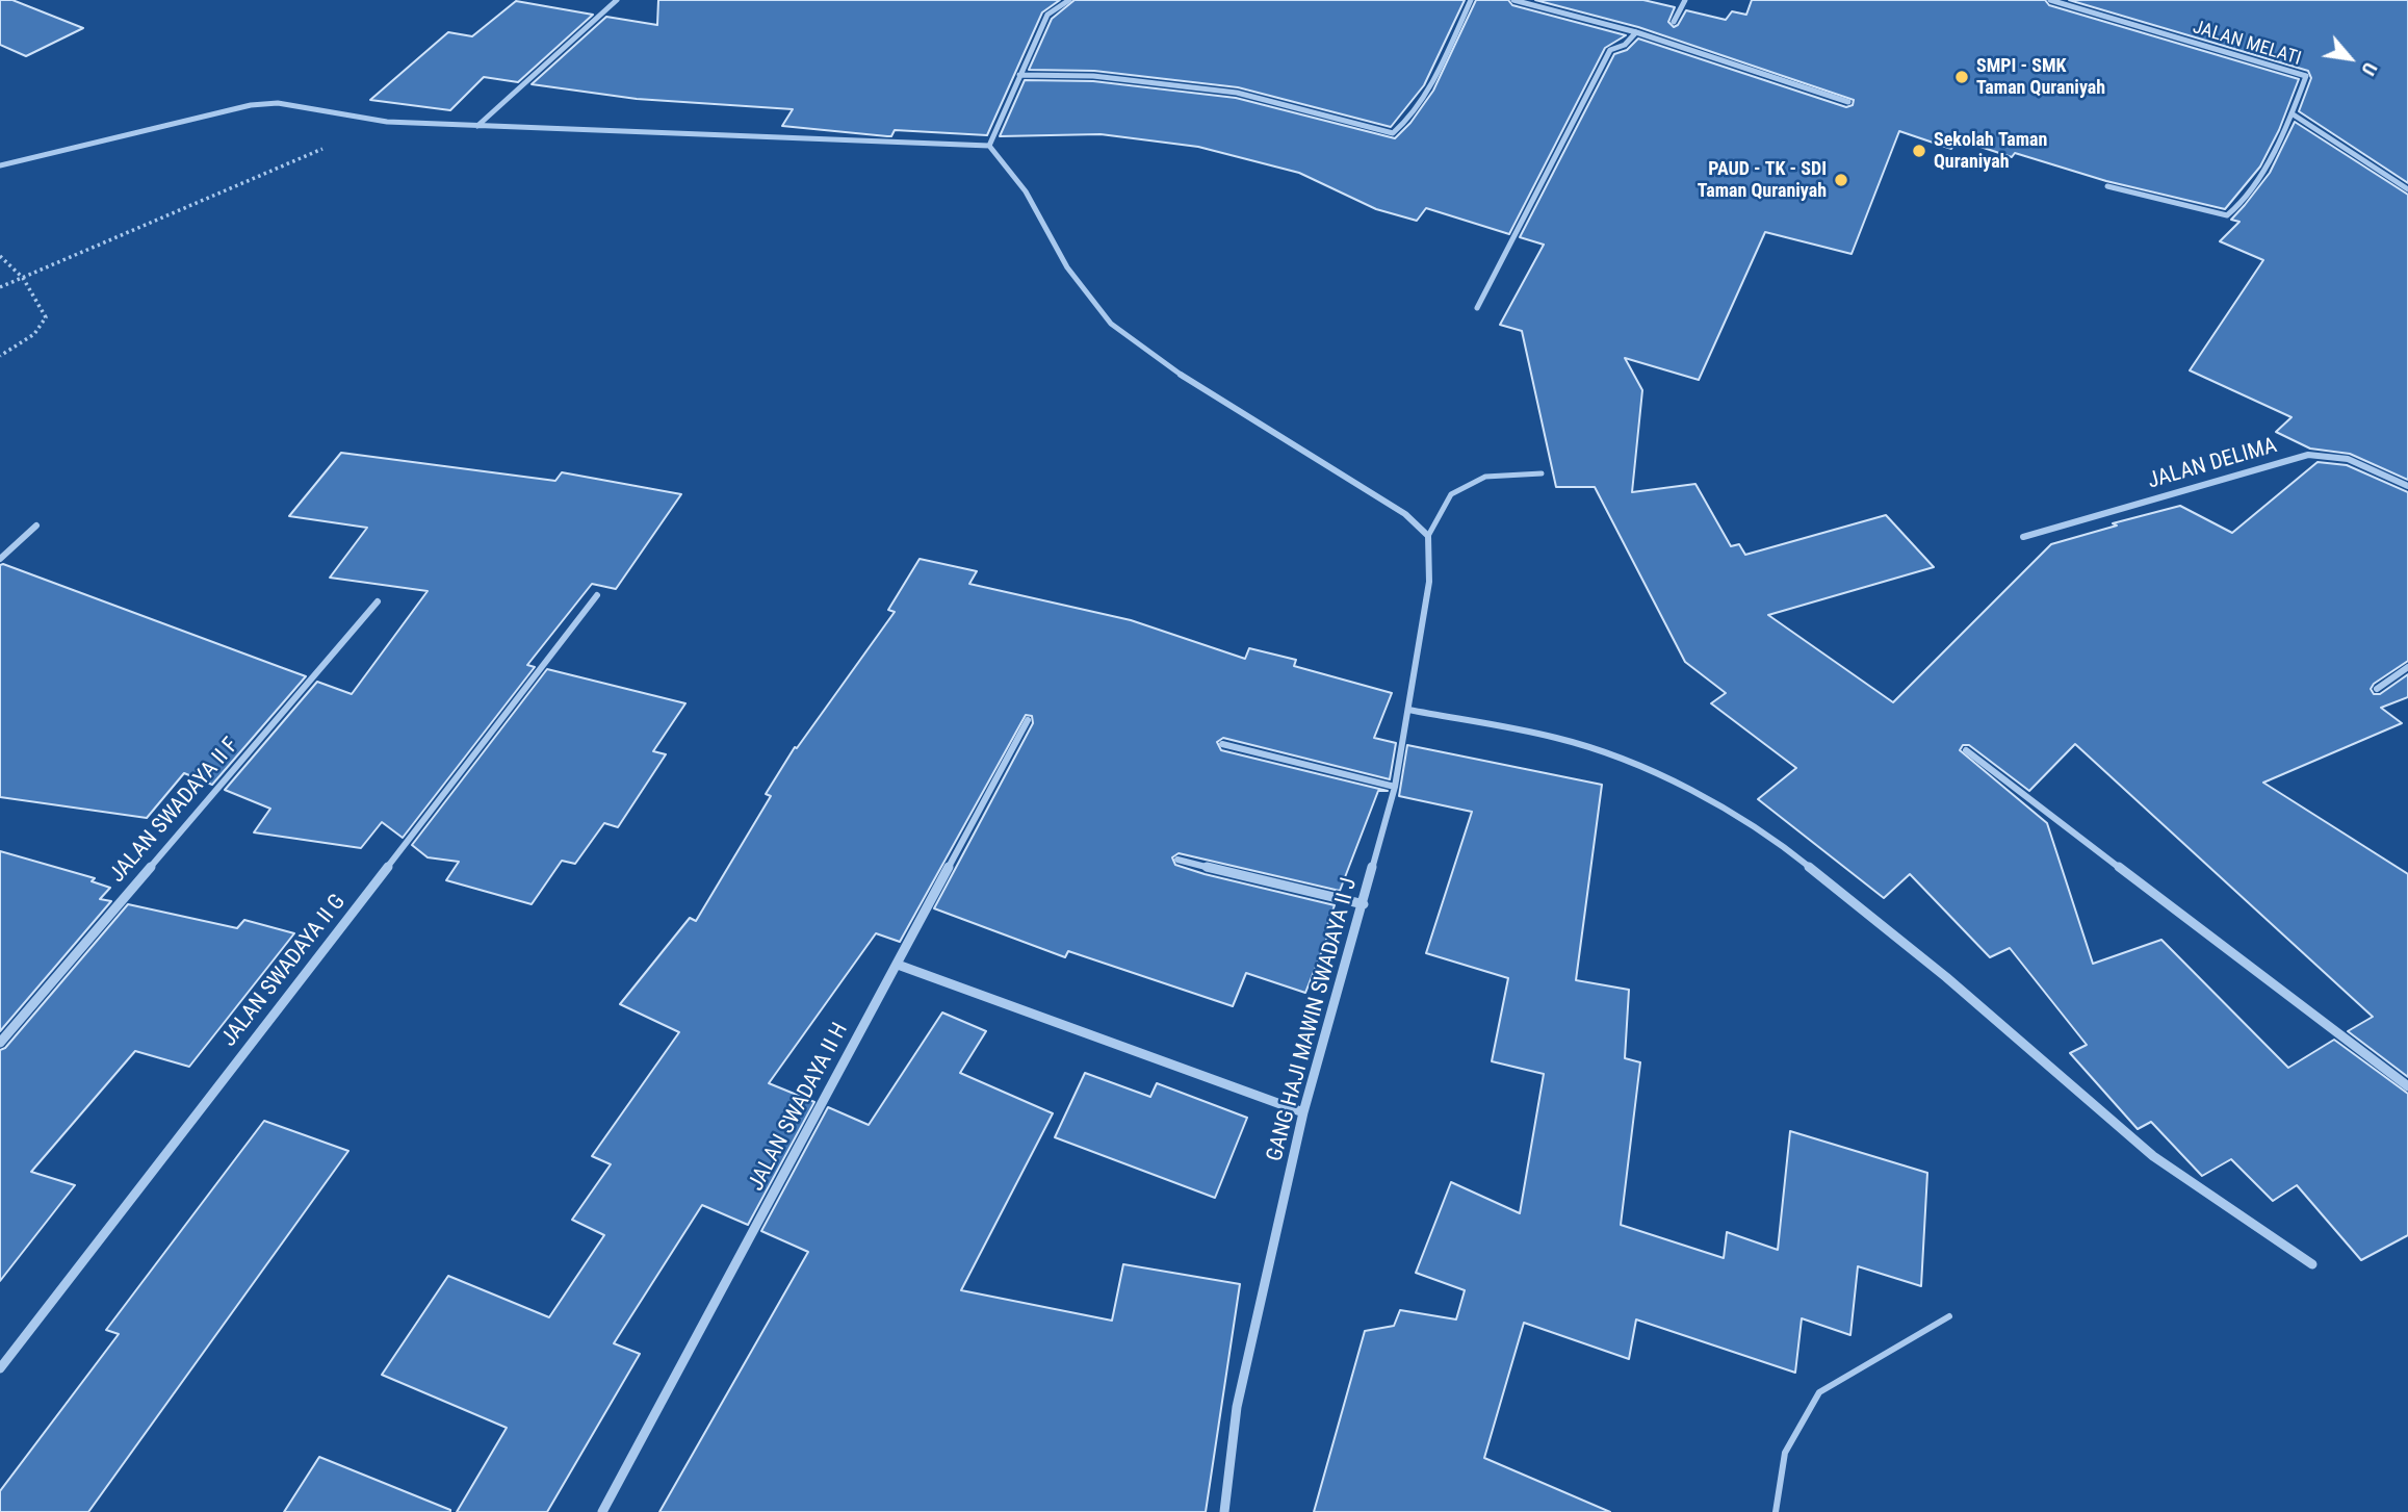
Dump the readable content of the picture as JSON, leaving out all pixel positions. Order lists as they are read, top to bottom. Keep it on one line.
{"streets":{"street":["JALAN MELATI","JALAN DELIMA","JALAN SWADAYA II F","JALAN SWADAYA II G","GANG HAJI MAWIN SWADAYA II J","JALAN SWADAYA II H"]},"places":["SMPI - SMK Taman Quraniyah","Sekolah Taman Quraniyah","PAUD - TK - SDI Taman Quraniyah"],"north":"bottom right"}
